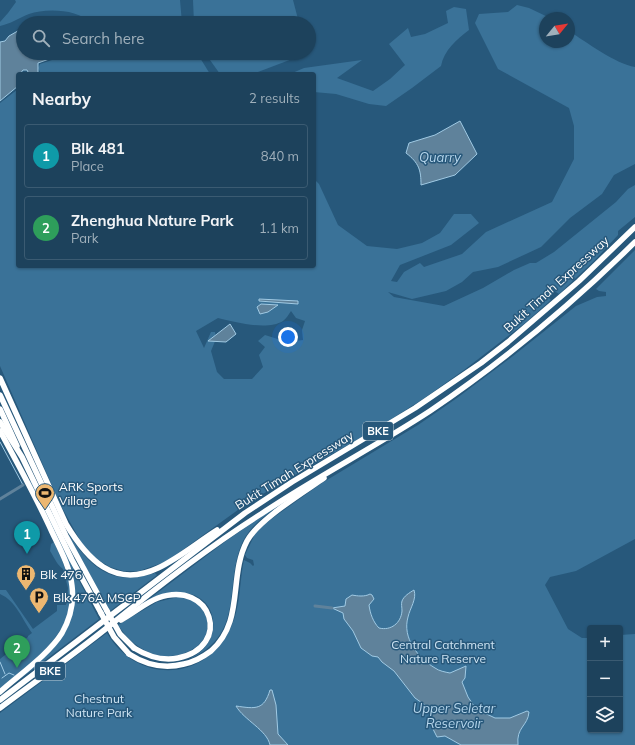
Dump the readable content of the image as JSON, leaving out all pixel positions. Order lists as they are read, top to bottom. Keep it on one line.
{"streets":{"highway":["Bukit Timah Expressway","BKE"]},"water":["Quarry","Upper Seletar Reservoir"],"parks":["Central Catchment Nature Reserve","Chestnut Nature Park"],"places":{"sports":["ARK Sports Village"],"building":["Blk 476"],"parking":["Blk 476A MSCP"]},"north":"top right","page":{"search":"Search here","heading":["Nearby","2 results"],"list":[{"mark":"1","name":"Blk 481","note":"Place","value":"840 m"},{"mark":"2","name":"Zhenghua Nature Park","note":"Park","value":"1.1 km"}],"pins":["1","2"],"map_buttons":["+","−"]}}
